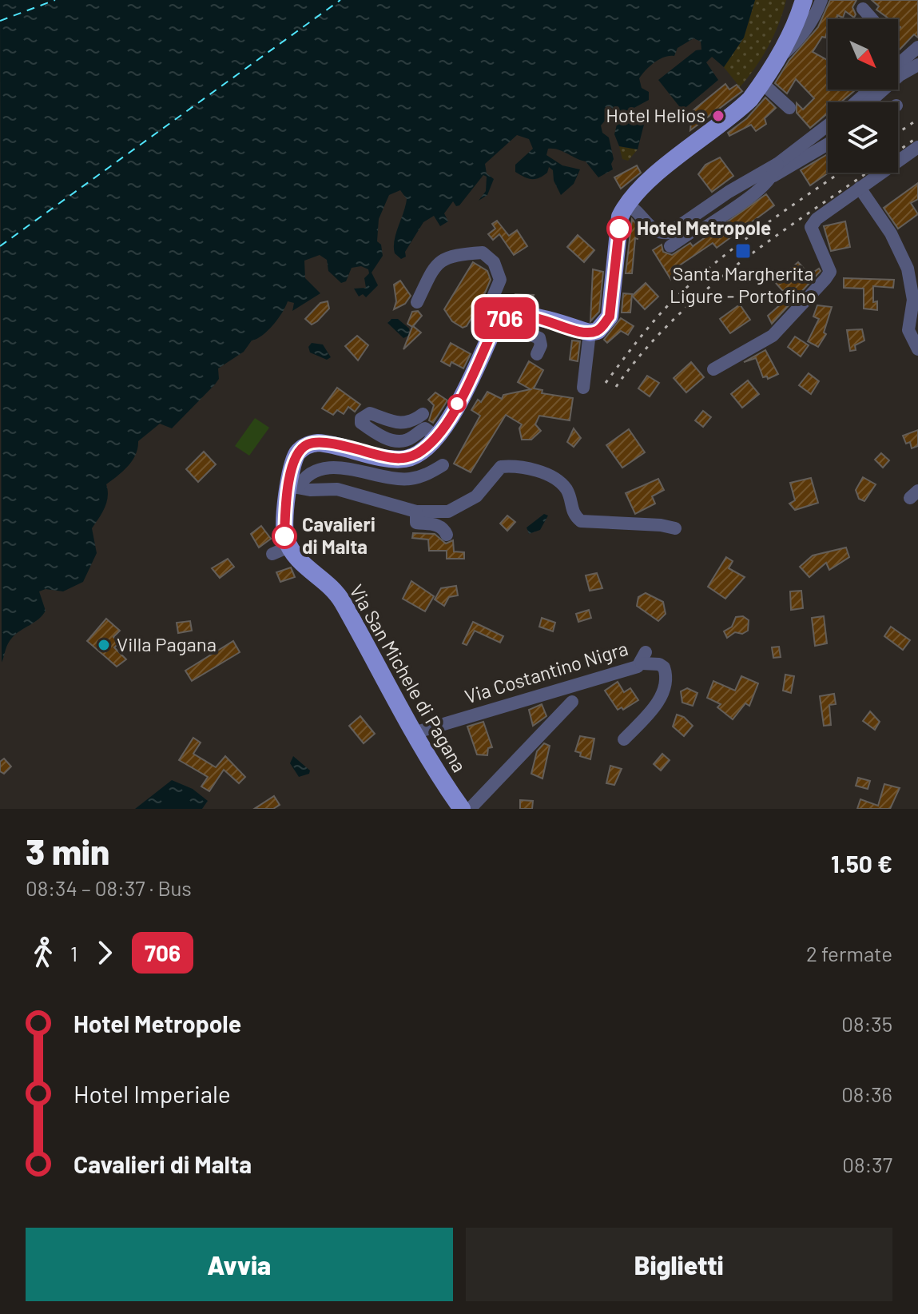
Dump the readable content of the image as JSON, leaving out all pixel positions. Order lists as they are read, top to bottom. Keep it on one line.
{"streets":{"main road":["Via San Michele di Pagana"],"street":["Via Costantino Nigra"]},"crossings":[["Via Costantino Nigra","Via San Michele di Pagana"]],"places":{"other":["Hotel Helios","Hotel Metropole","Cavalieri di Malta","Villa Pagana"],"transit":["Santa Margherita Ligure - Portofino"]},"lines":["bus line 706"],"north":"bottom right","page":{"on_map":"706","heading":["3 min","08:34 – 08:37 · Bus","1.50 €"],"legs":["1","706","2 fermate"],"list":[{"name":"Hotel Metropole","value":"08:35"},{"name":"Hotel Imperiale","value":"08:36"},{"name":"Cavalieri di Malta","value":"08:37"}],"buttons":["Avvia","Biglietti"]}}
